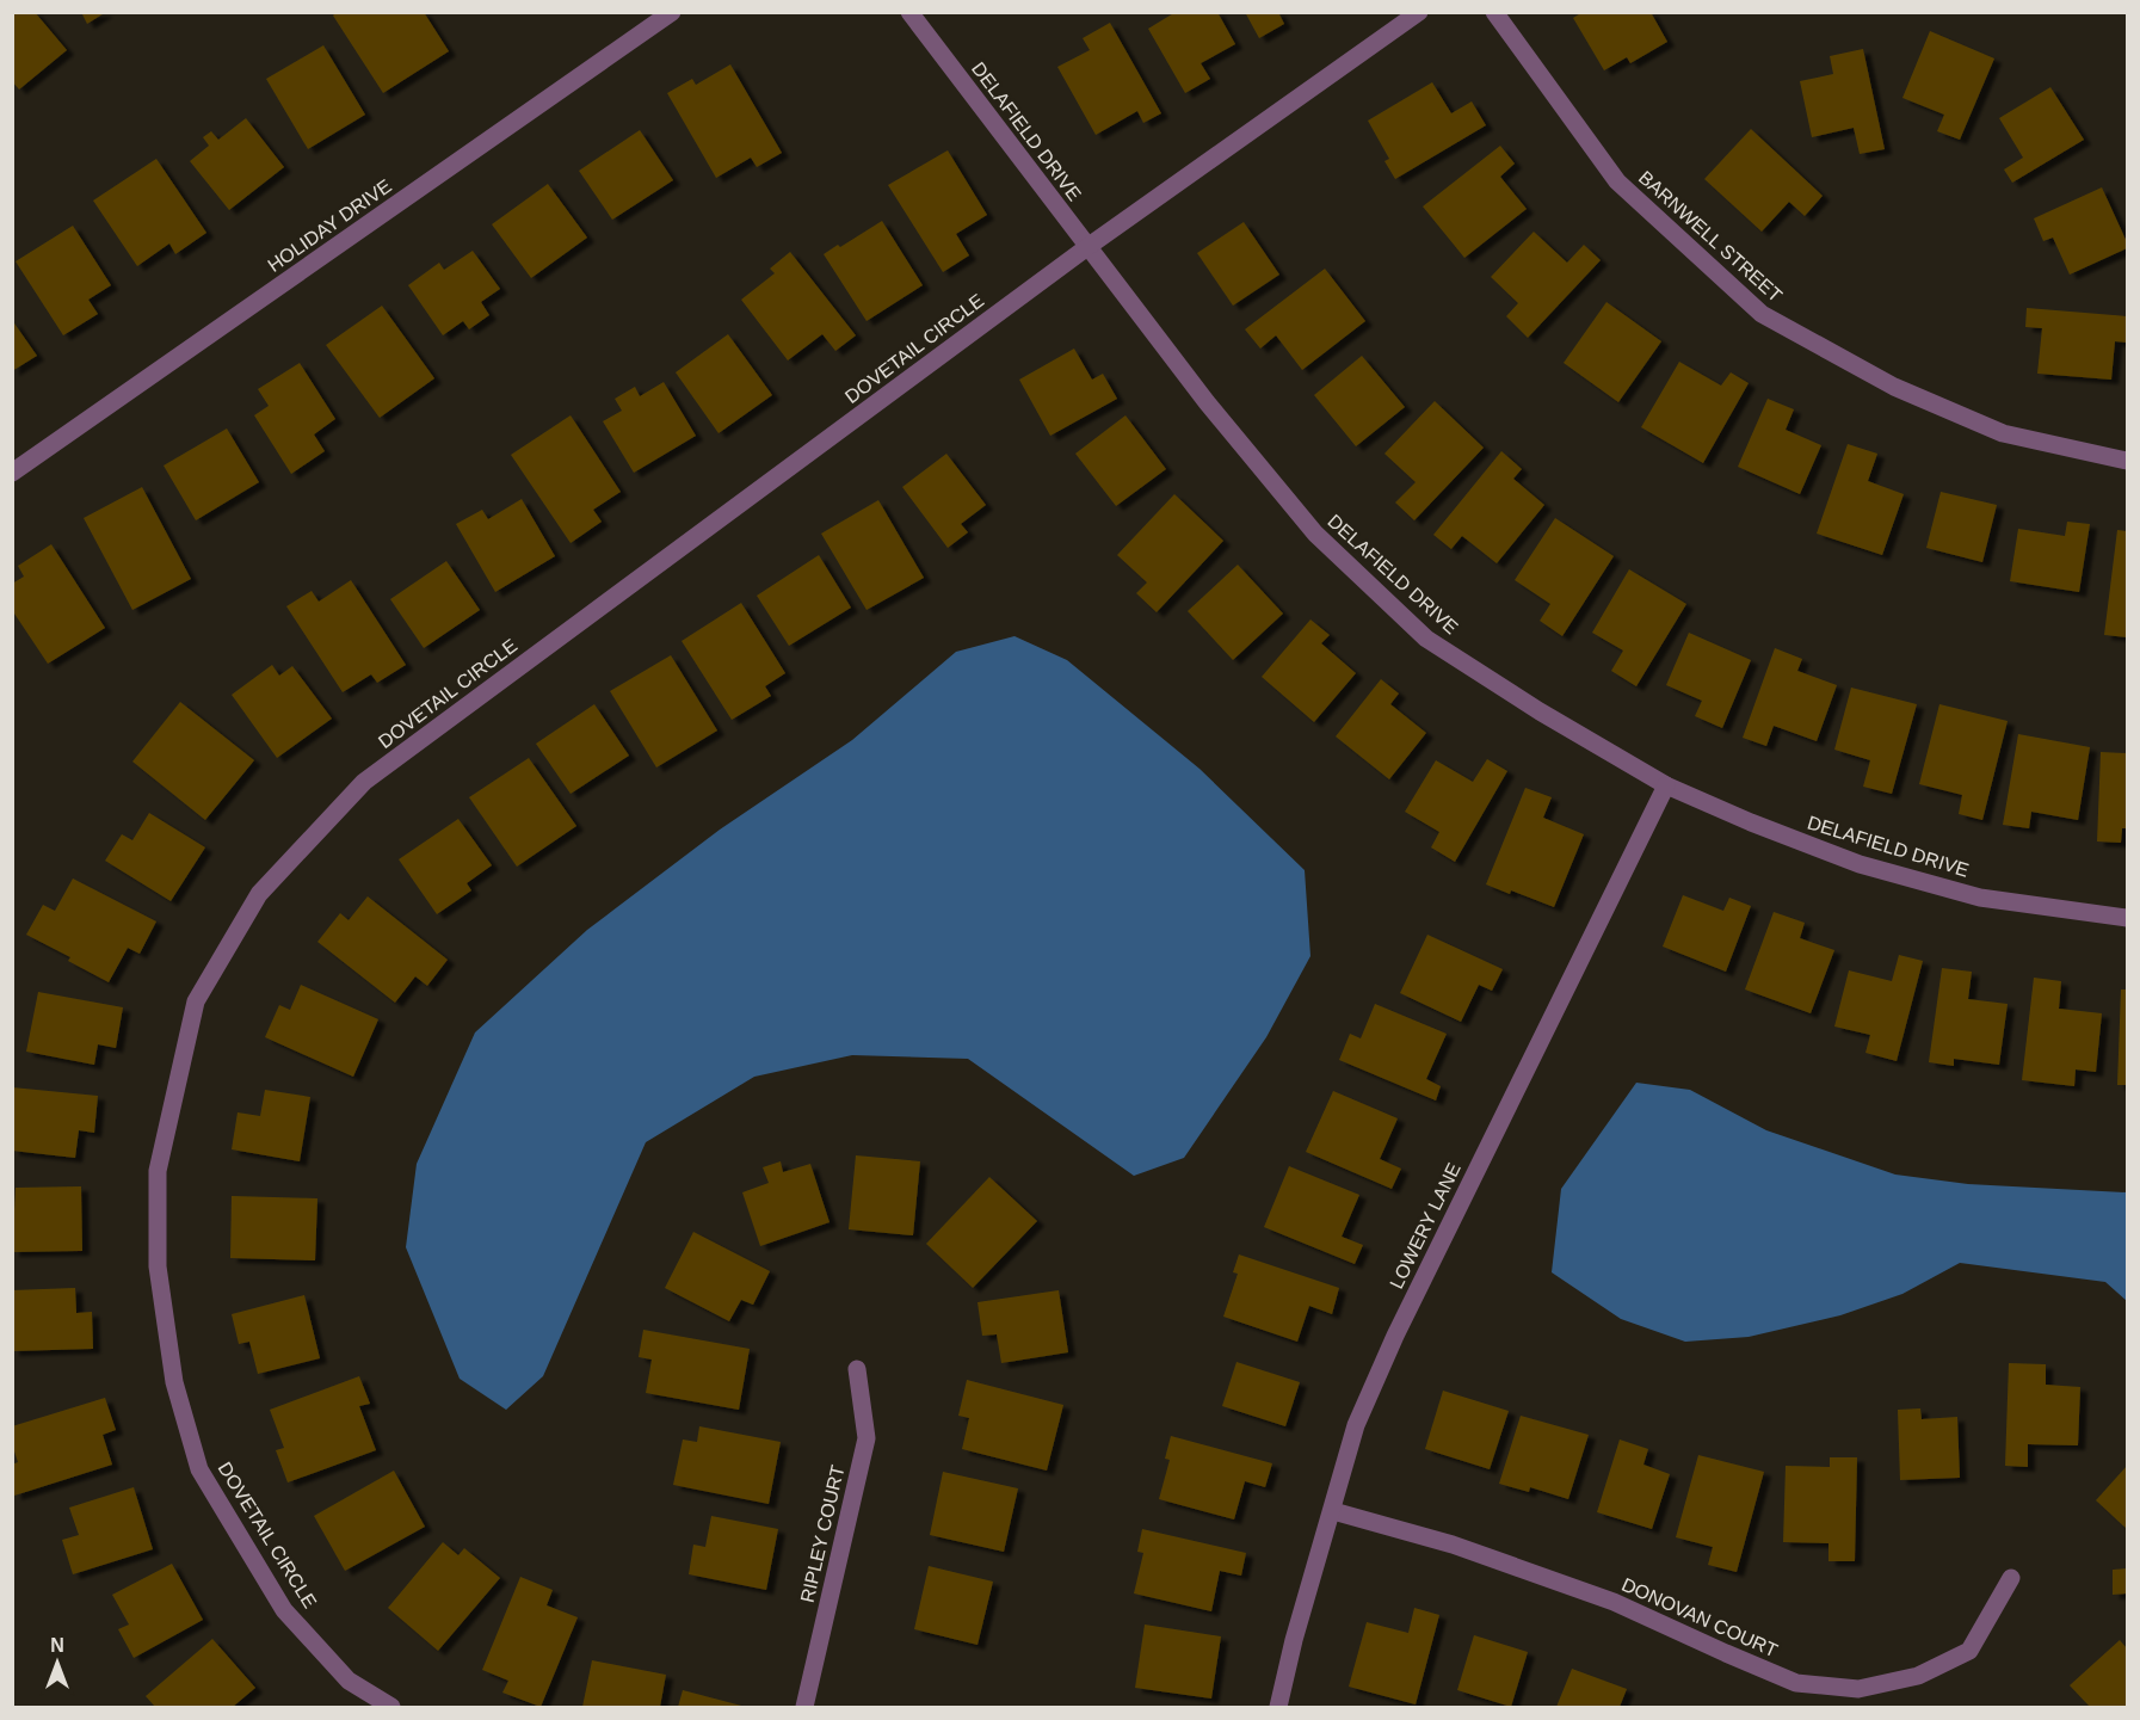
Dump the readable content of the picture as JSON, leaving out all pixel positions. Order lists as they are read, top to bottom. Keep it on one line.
{"streets":{"street":["DELAFIELD DRIVE","HOLIDAY DRIVE","BARNWELL STREET","DOVETAIL CIRCLE","LOWERY LANE","RIPLEY COURT","DONOVAN COURT"]},"crossings":[["DELAFIELD DRIVE","DOVETAIL CIRCLE"],["DELAFIELD DRIVE","LOWERY LANE"],["LOWERY LANE","DONOVAN COURT"]],"north":"top"}
